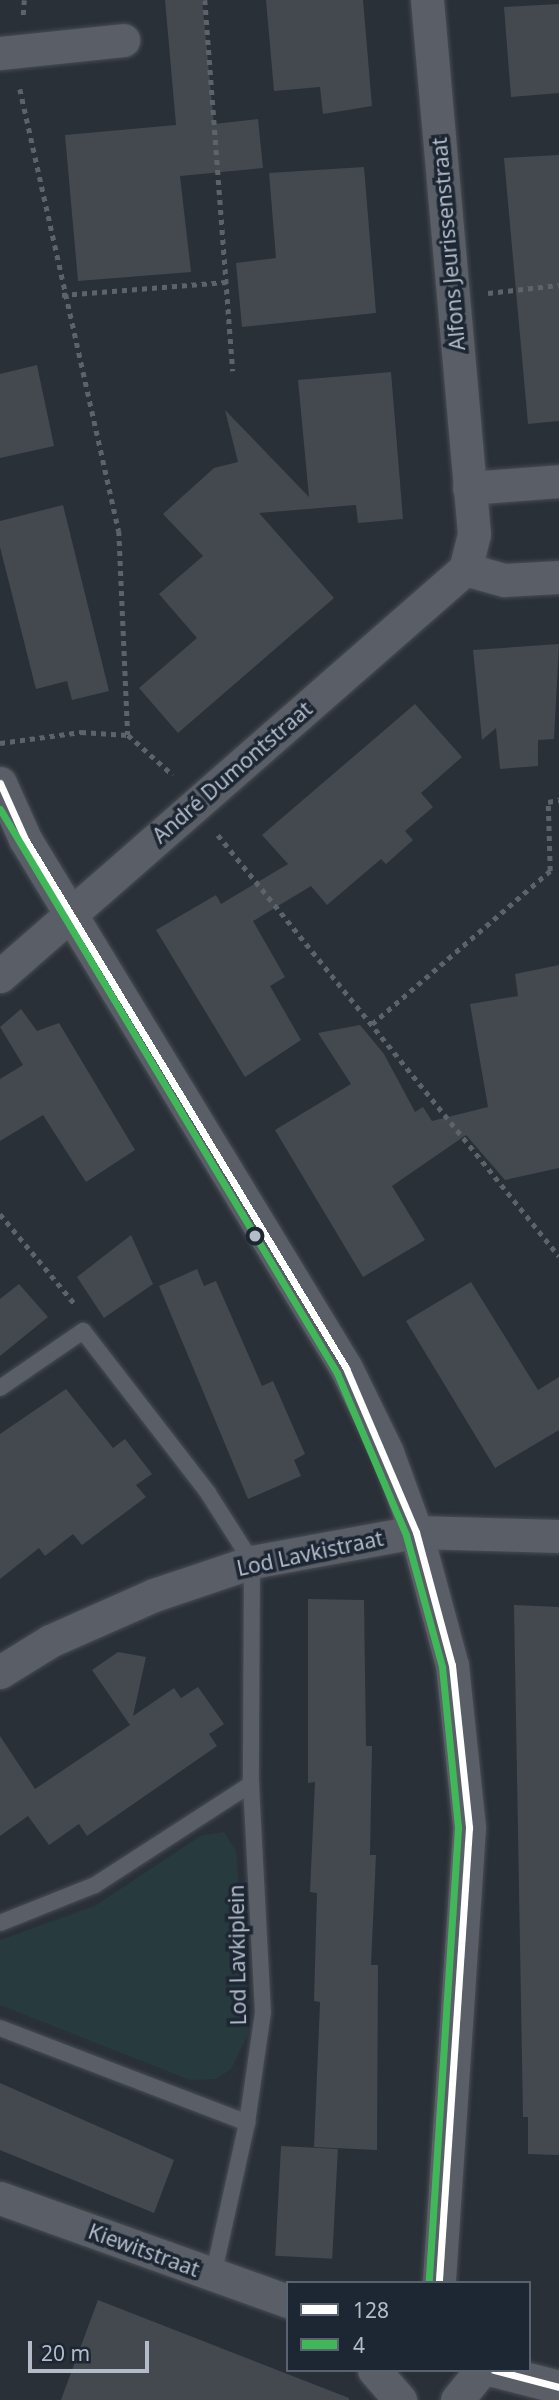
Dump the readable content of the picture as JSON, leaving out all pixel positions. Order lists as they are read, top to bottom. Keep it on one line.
{"streets":{"street":["Alfons Jeurissenstraat","André Dumontstraat","Lod Lavkistraat","Kiewitstraat"],"lane":["Lod Lavkiplein"]},"crossings":[["Alfons Jeurissenstraat","André Dumontstraat"],["Lod Lavkistraat","Lod Lavkiplein"],["Lod Lavkiplein","Kiewitstraat"]],"lines":["transit line 128","transit line 4"],"legend":["128","4"],"scale_bar":"20 m"}
